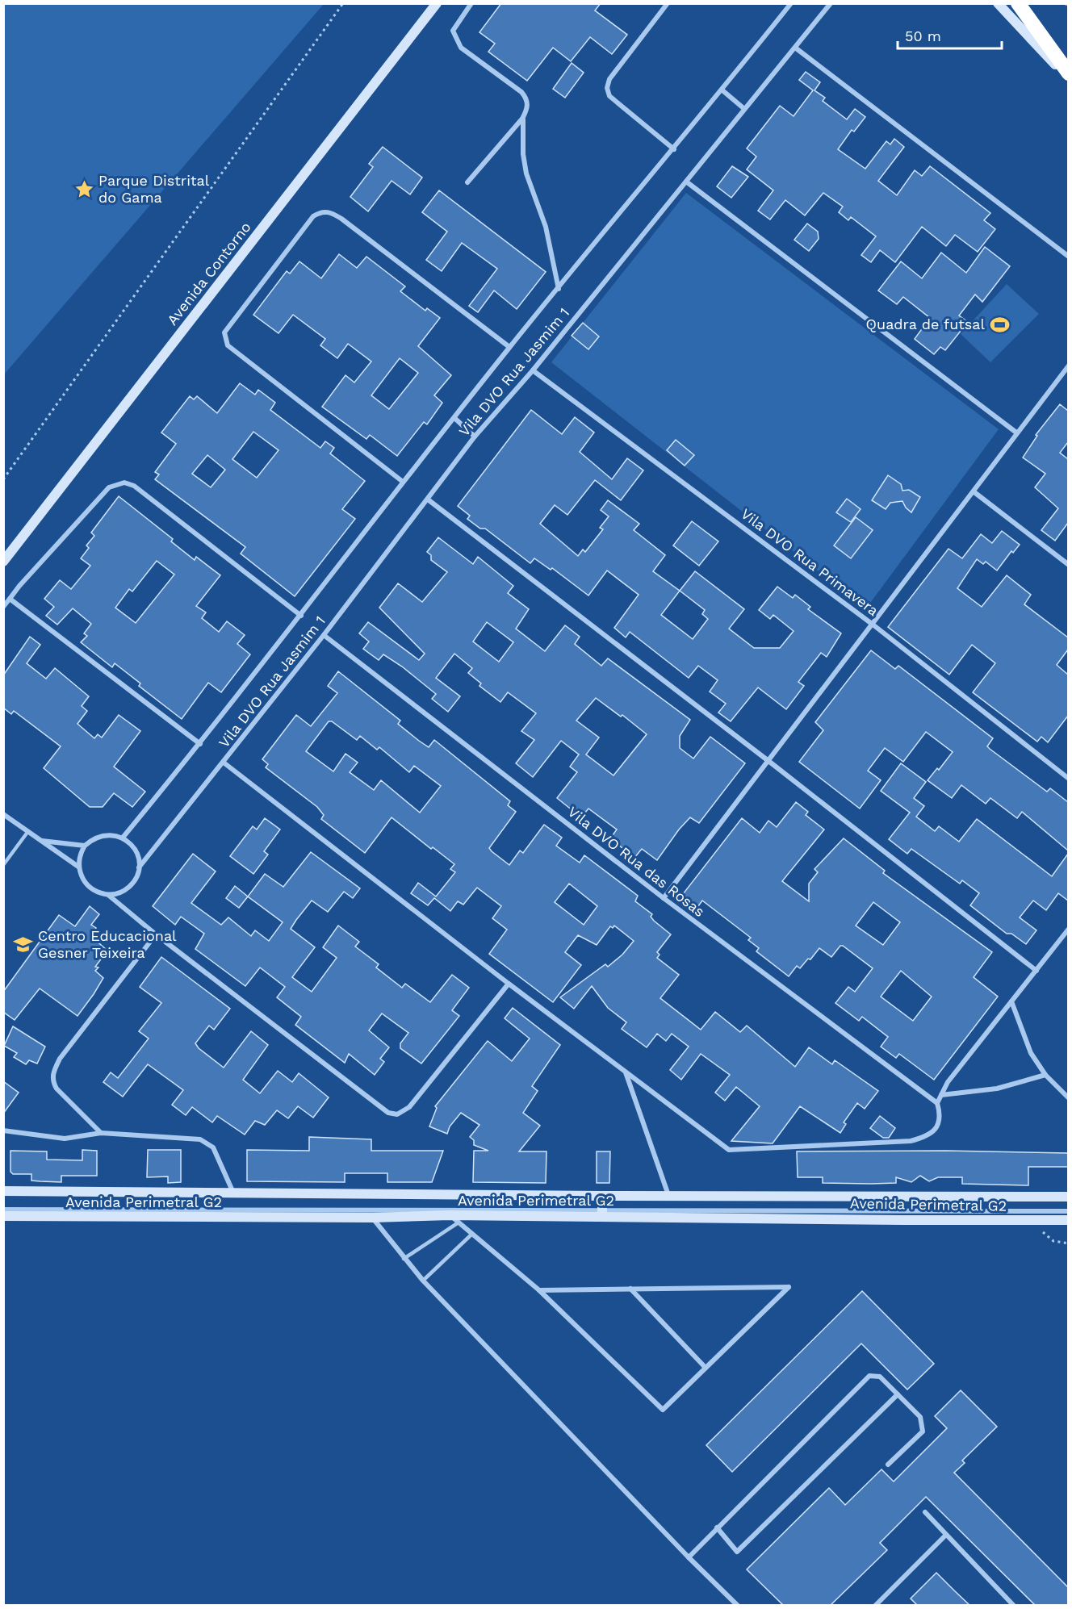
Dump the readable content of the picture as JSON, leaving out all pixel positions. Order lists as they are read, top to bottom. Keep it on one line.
{"streets":{"street":["Avenida Contorno","Vila DVO Rua Jasmim 1","Vila DVO Rua Primavera","Vila DVO Rua das Rosas","Avenida Perimetral G2"]},"crossings":[["Vila DVO Rua Jasmim 1","Vila DVO Rua Primavera"],["Vila DVO Rua Jasmim 1","Vila DVO Rua das Rosas"]],"places":{"place":["Parque Distrital do Gama"],"sports":["Quadra de futsal"],"school or university":["Centro Educacional Gesner Teixeira"]},"scale_bar":"50 m"}
